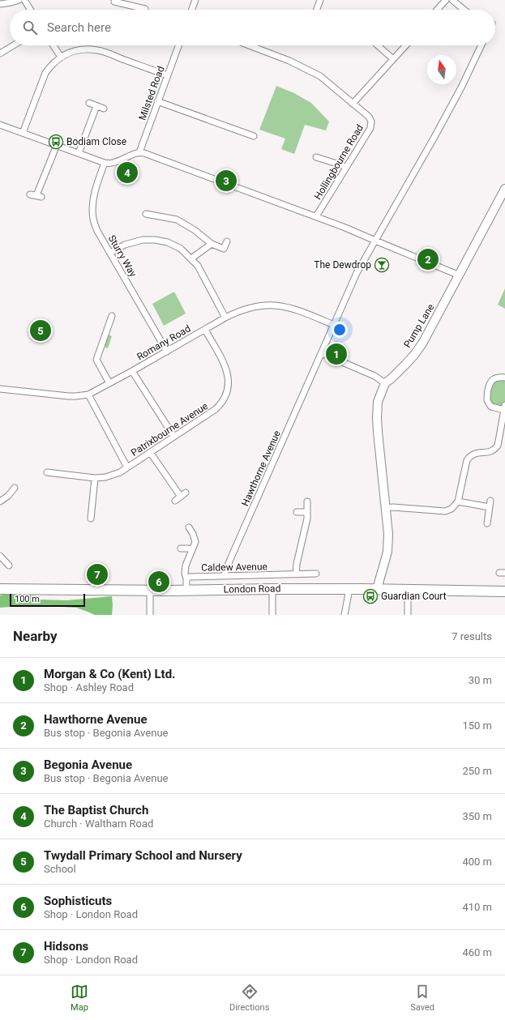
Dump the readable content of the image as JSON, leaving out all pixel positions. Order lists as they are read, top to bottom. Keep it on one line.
{"streets":{"main road":["London Road"],"street":["Milsted Road","Hollingbourne Road","Sturry Way","Pump Lane","Romany Road","Patrixbourne Avenue","Hawthorne Avenue","Caldew Avenue"]},"crossings":[["Sturry Way","Romany Road"],["Pump Lane","London Road"],["Romany Road","Patrixbourne Avenue"],["Romany Road","Hawthorne Avenue"],["Hawthorne Avenue","Caldew Avenue"]],"places":{"bus stop":["Bodiam Close","Guardian Court"],"bar":["The Dewdrop"]},"scale_bar":"100 m","north":"top","page":{"search":"Search here","pins":["4","3","2","5","1","7","6"],"scale":"100 m","heading":["Nearby","7 results"],"list":[{"mark":"1","name":"Morgan & Co (Kent) Ltd.","note":"Shop · Ashley Road","value":"30 m"},{"mark":"2","name":"Hawthorne Avenue","note":"Bus stop · Begonia Avenue","value":"150 m"},{"mark":"3","name":"Begonia Avenue","note":"Bus stop · Begonia Avenue","value":"250 m"},{"mark":"4","name":"The Baptist Church","note":"Church · Waltham Road","value":"350 m"},{"mark":"5","name":"Twydall Primary School and Nursery","note":"School","value":"400 m"},{"mark":"6","name":"Sophisticuts","note":"Shop · London Road","value":"410 m"},{"mark":"7","name":"Hidsons","note":"Shop · London Road","value":"460 m"}],"nav":["Map","Directions","Saved"]}}
